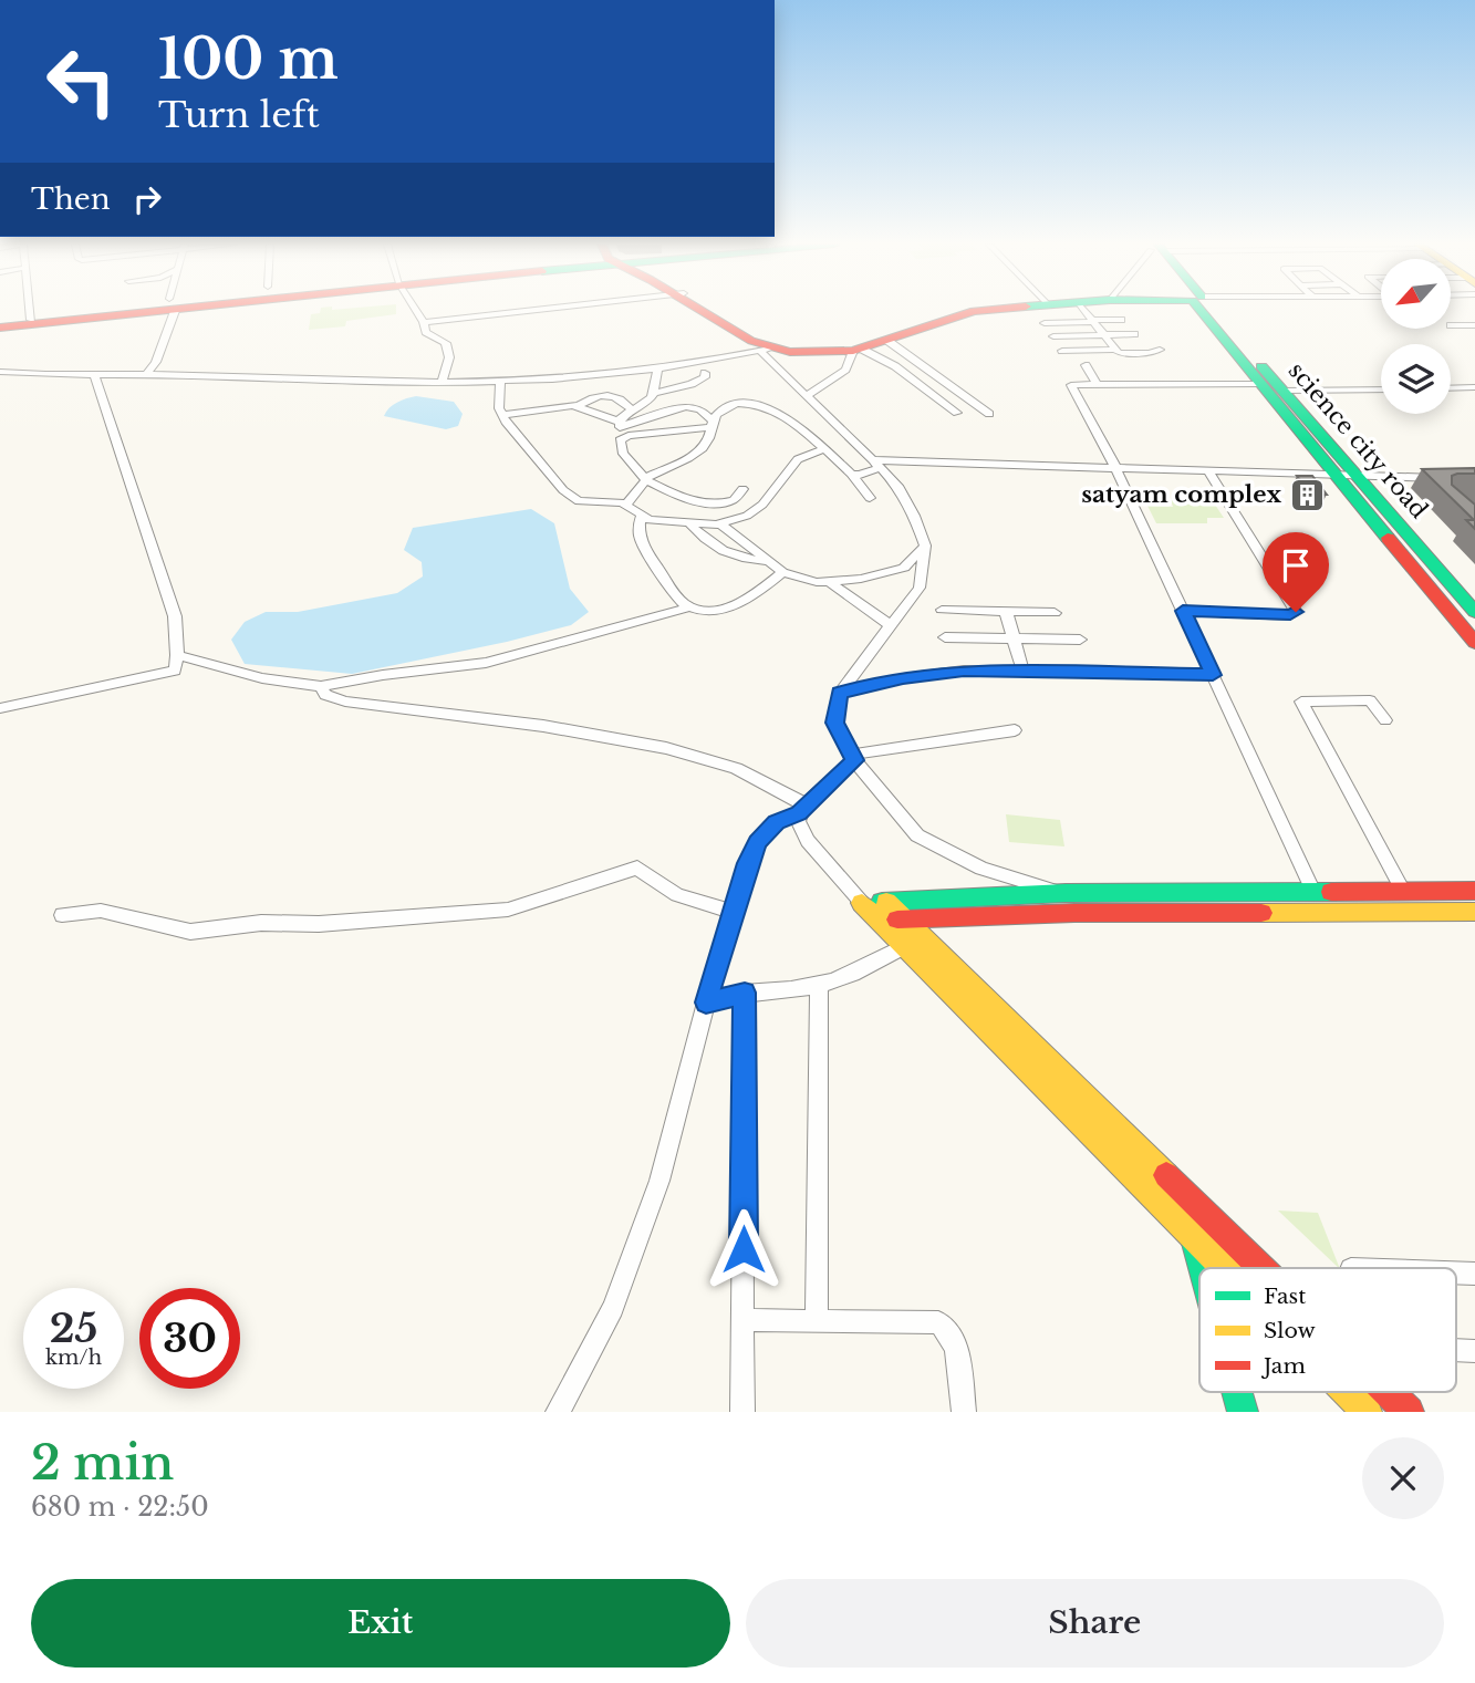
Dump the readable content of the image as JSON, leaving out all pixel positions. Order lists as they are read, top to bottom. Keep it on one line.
{"streets":{"street":["science city road"]},"places":{"building":["satyam complex"]},"legend":["Fast","Slow","Jam"],"north":"bottom left","page":{"turn":["100 m","Turn left"],"then":"Then","speed":"25 km/h","limit":"30","heading":["2 min","680 m · 22:50"],"buttons":["Exit","Share"]}}
